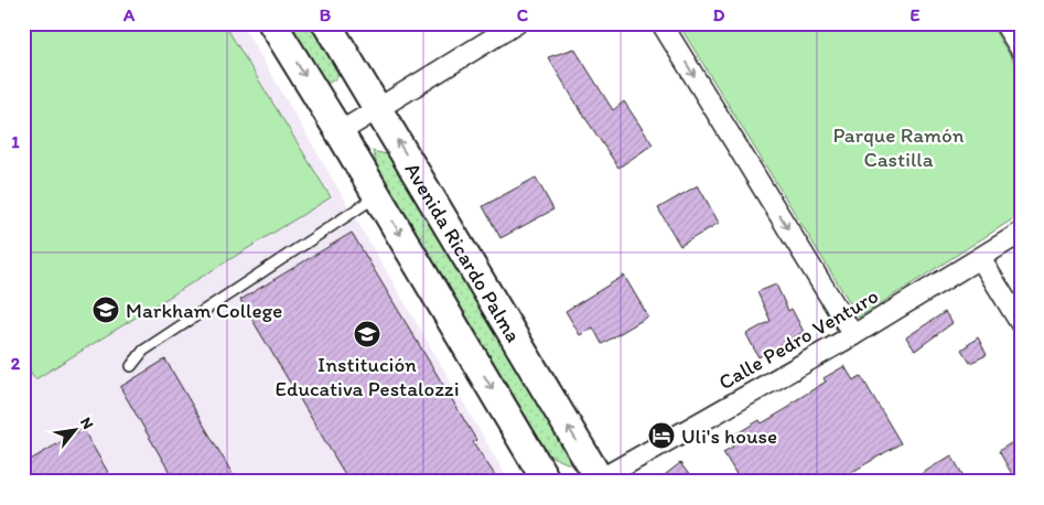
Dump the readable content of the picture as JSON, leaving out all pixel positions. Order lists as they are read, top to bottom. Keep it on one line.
{"streets":{"main road":["Avenida Ricardo Palma"],"street":["Calle Pedro Venturo"]},"crossings":[["Avenida Ricardo Palma","Calle Pedro Venturo"]],"parks":["Parque Ramón Castilla"],"places":{"school or university":["Markham College","Institución Educativa Pestalozzi"],"hotel":["Uli's house"]},"north":"top right","grid":{"columns":["A","B","C","D","E"],"rows":["1","2"]}}
